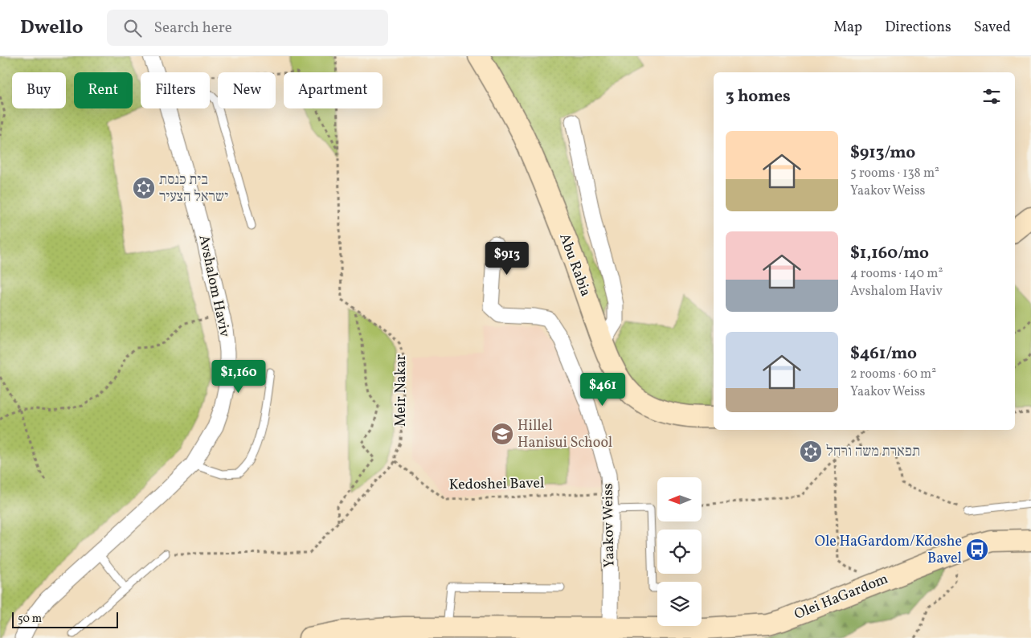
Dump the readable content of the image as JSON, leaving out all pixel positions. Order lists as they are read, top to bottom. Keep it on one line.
{"streets":{"street":["Abu Rabia","Avshalom Haviv","Yaakov Weiss","Olei HaGardom"],"path":["Meir Nakar","Kedoshei Bavel"]},"crossings":[["Meir Nakar","Kedoshei Bavel"],["Kedoshei Bavel","Yaakov Weiss"],["Yaakov Weiss","Olei HaGardom"]],"places":{"synagogue":["בית כנסת ישראל הצעיר","תפארת משה ורחל"],"school or university":["Hillel Hanisui School"],"bus stop":["Ole HaGardom/Kdoshe Bavel"]},"scale_bar":"50 m","north":"left","page":{"header":"Dwello","search":"Search here","nav":["Map","Directions","Saved"],"chip":["Buy","Rent","Filters","New","Apartment"],"heading":"3 homes","list":[{"name":"$913/mo","note":"5 rooms · 138 m² · Yaakov Weiss"},{"name":"$1,160/mo","note":"4 rooms · 140 m² · Avshalom Haviv"},{"name":"$461/mo","note":"2 rooms · 60 m² · Yaakov Weiss"}],"price":["$913","$1,160","$461"],"scale":"50 m"}}
